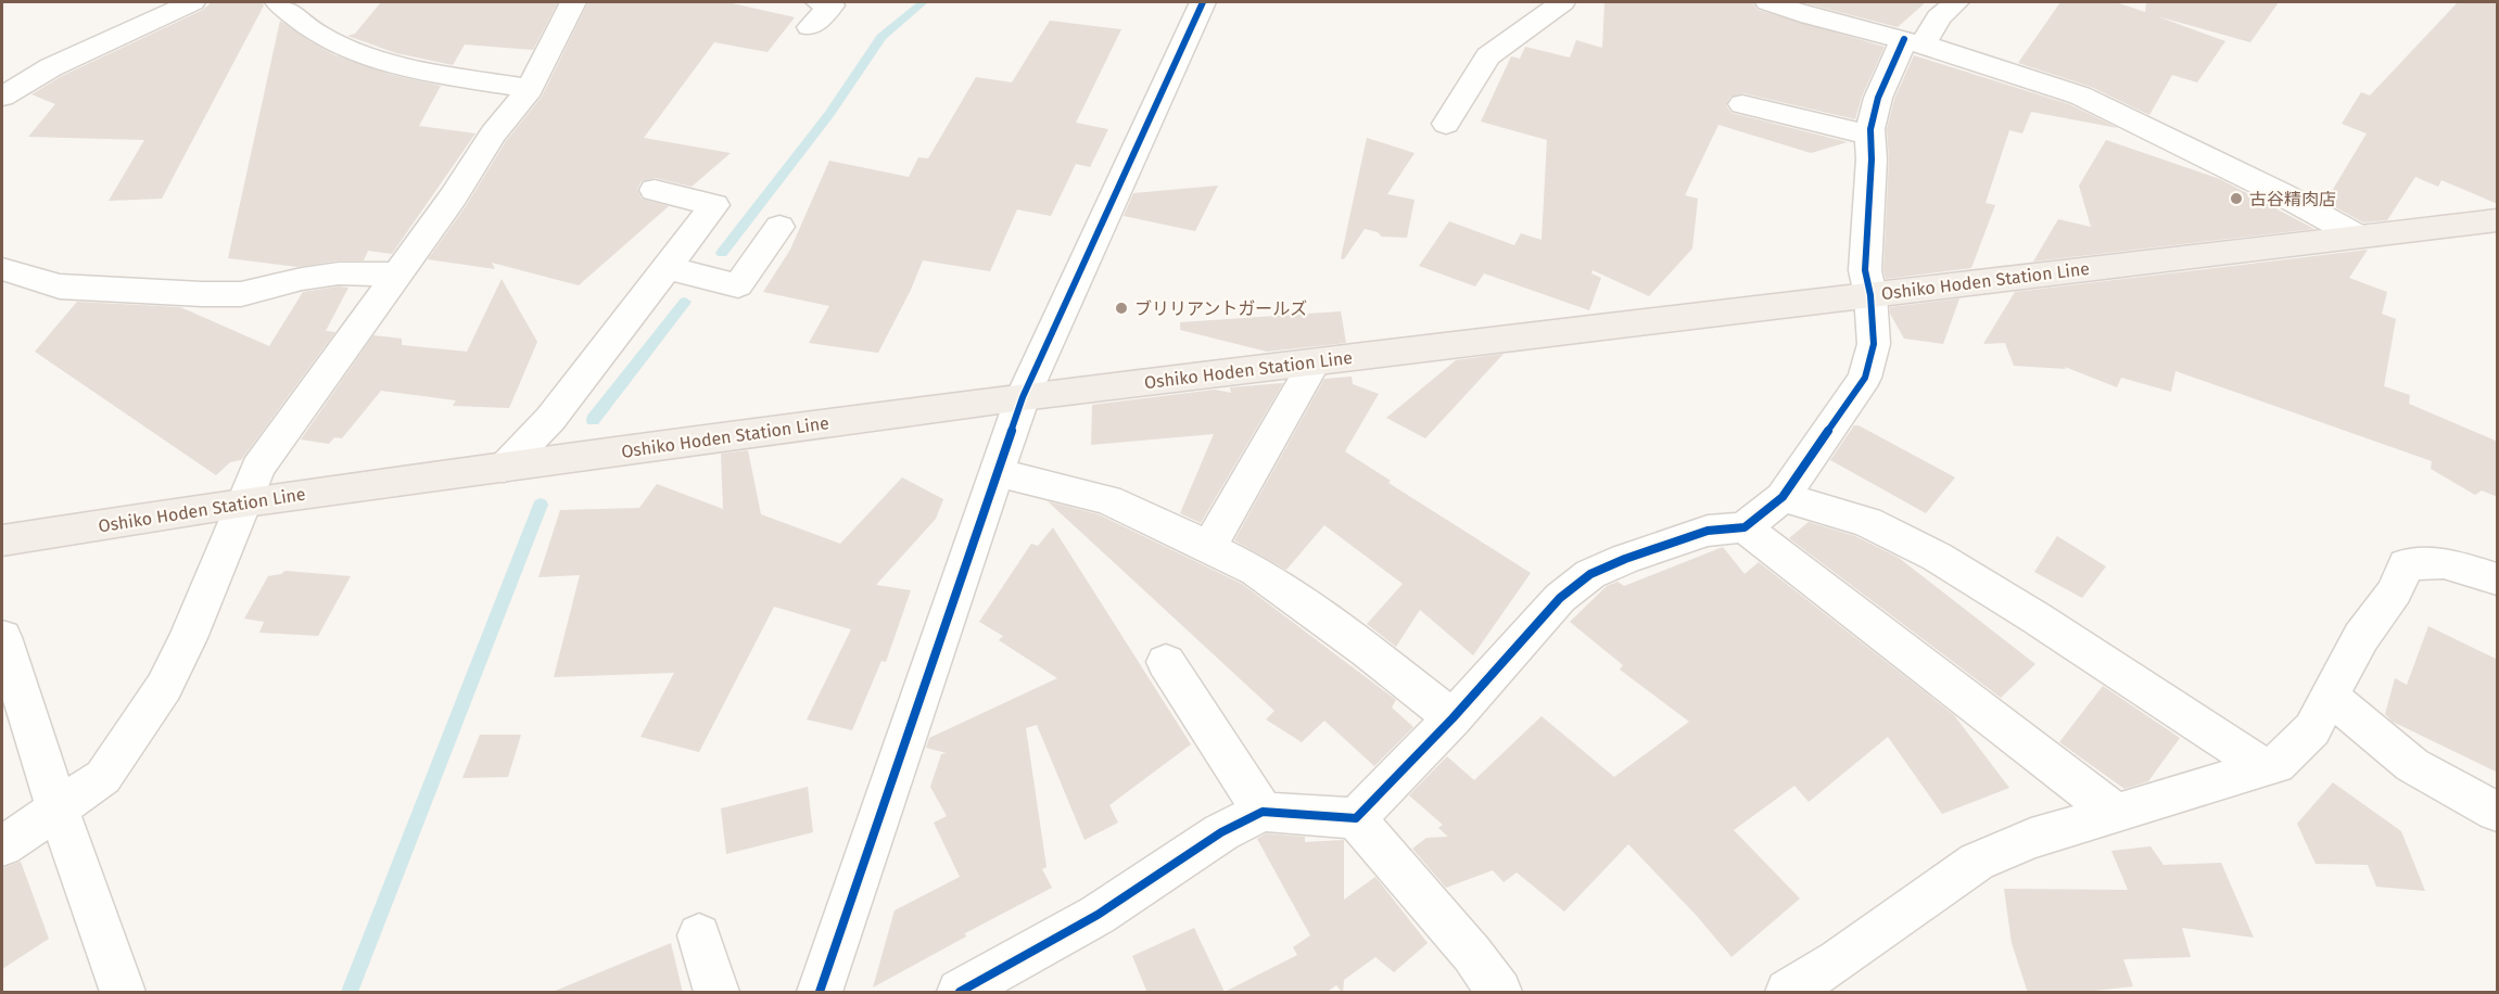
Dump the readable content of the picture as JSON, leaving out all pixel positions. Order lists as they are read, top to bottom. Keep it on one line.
{"streets":{"main road":["Oshiko Hoden Station Line"]},"places":["古谷精肉店","ブリリアントガールズ"]}
